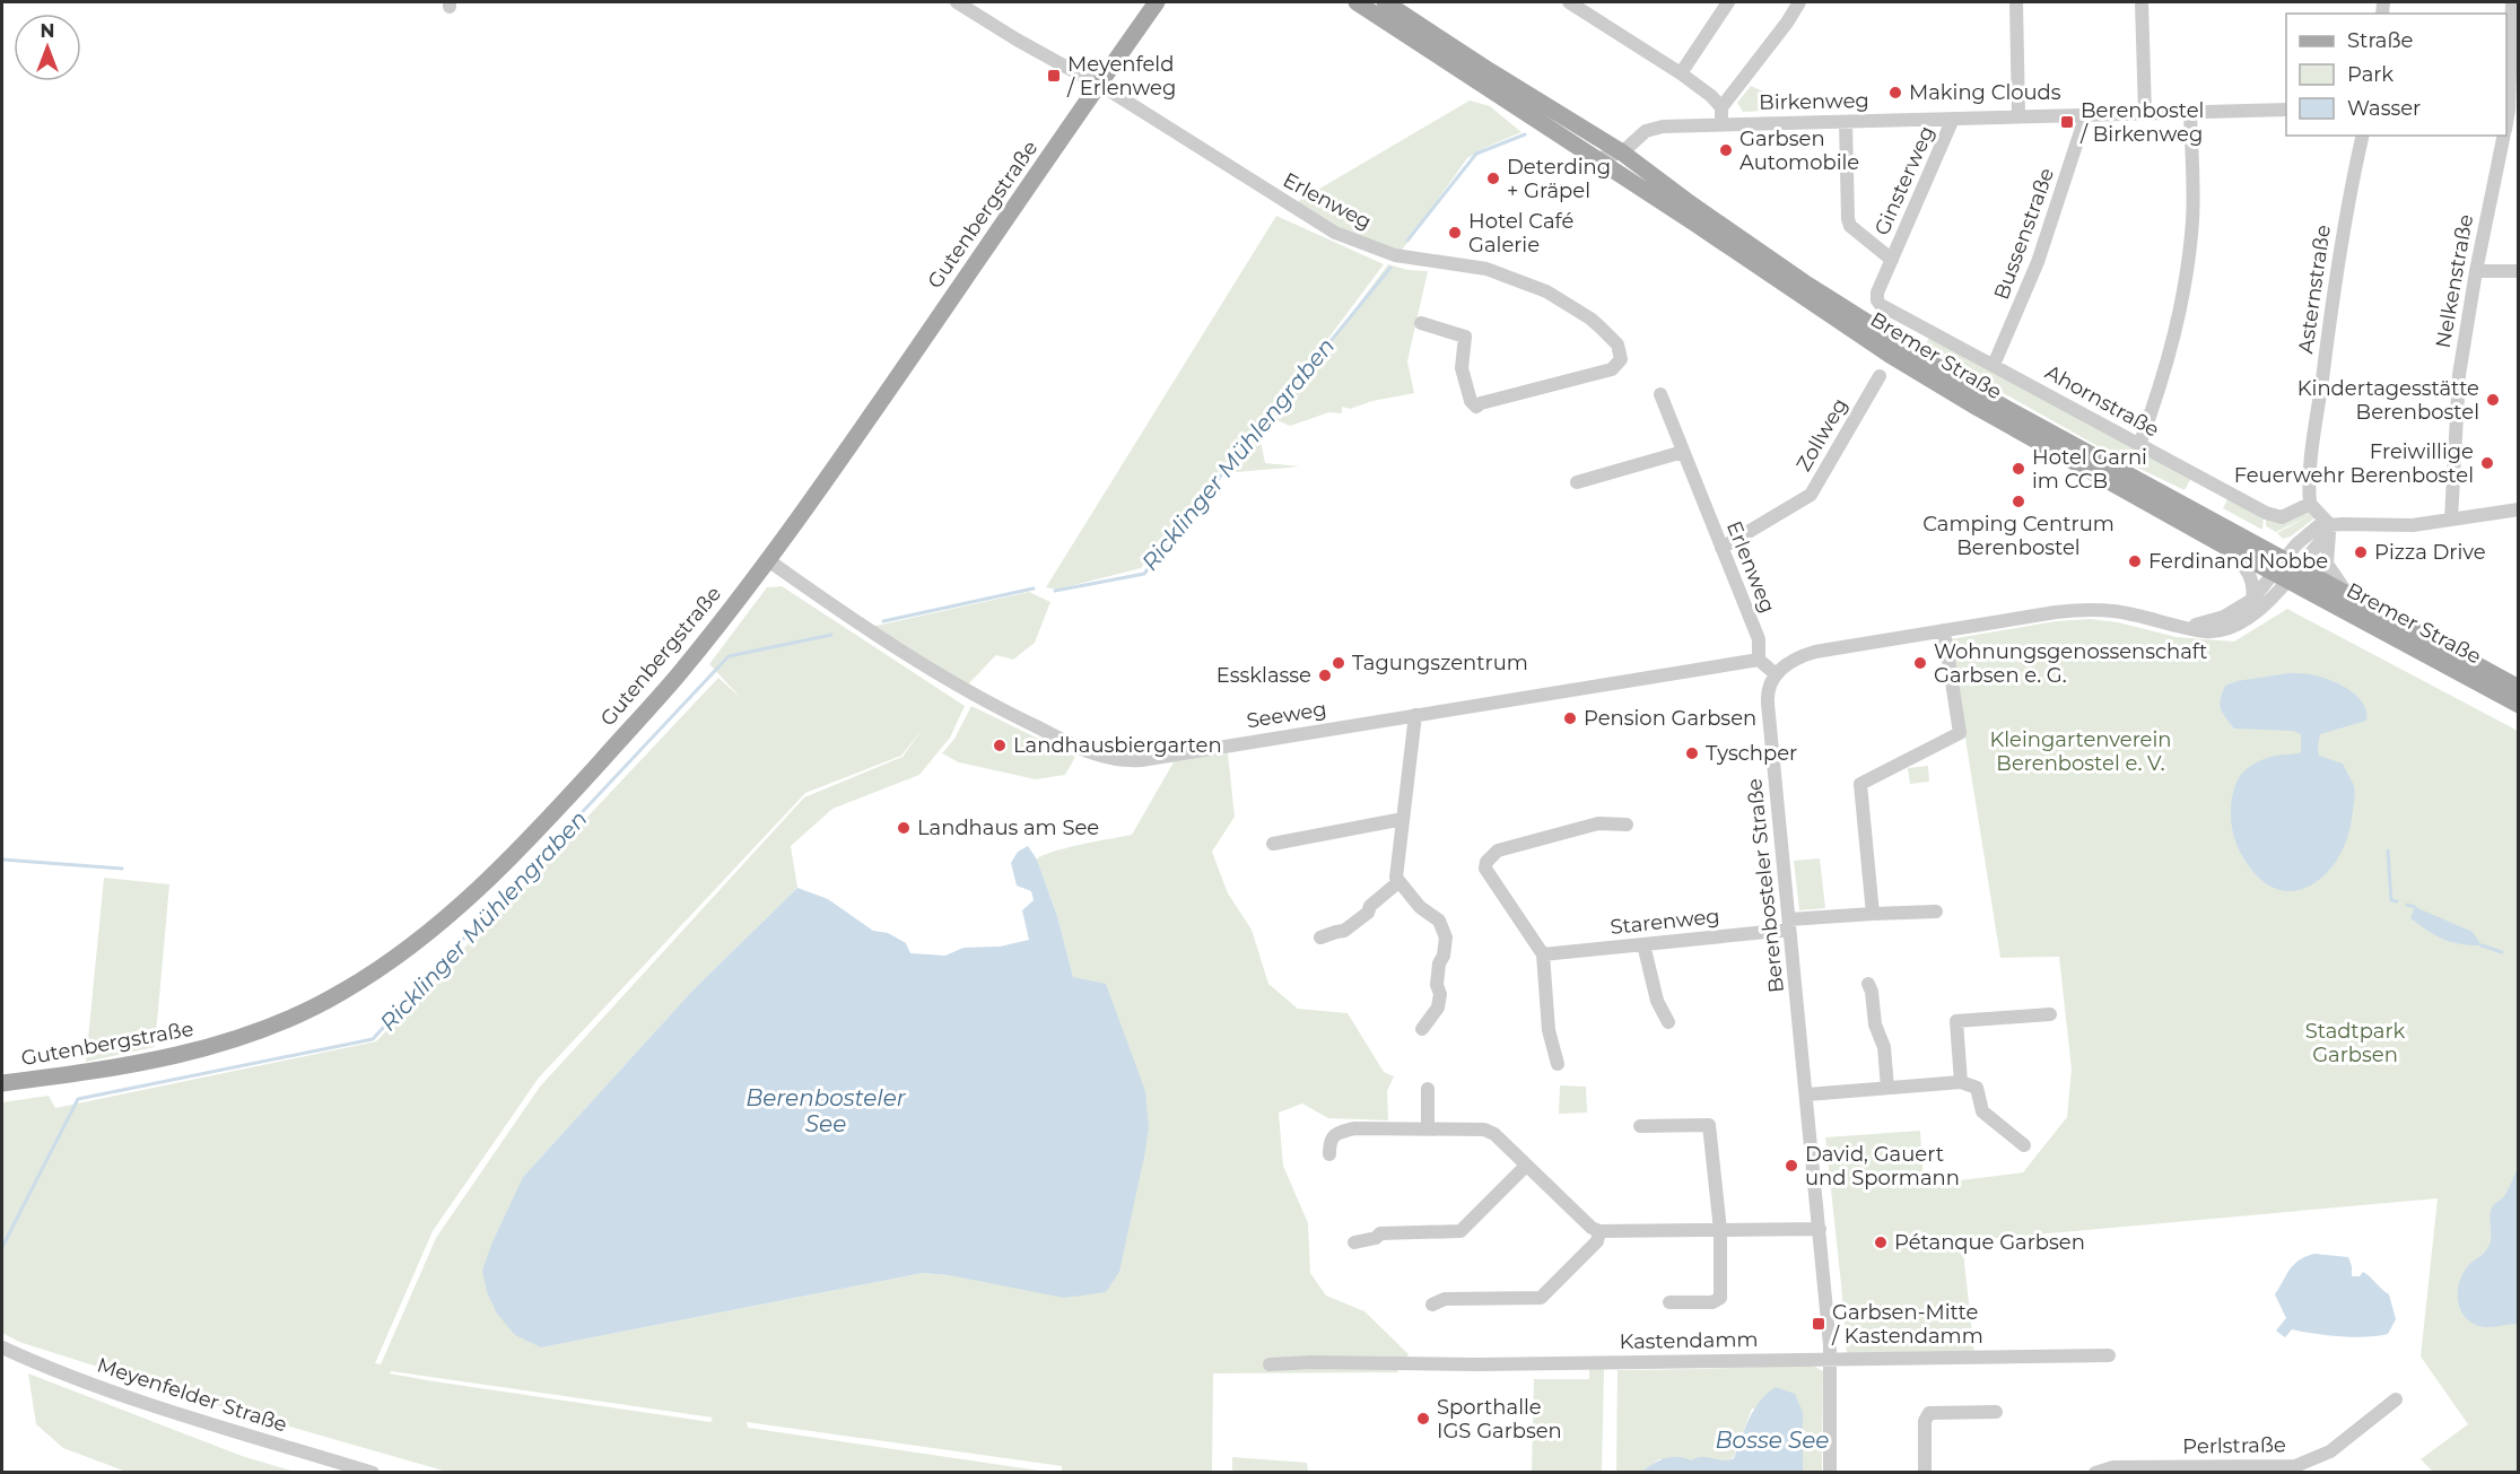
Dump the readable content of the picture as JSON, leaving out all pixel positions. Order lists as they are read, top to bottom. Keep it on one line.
{"streets":{"main road":["Gutenbergstraße","Bremer Straße"],"street":["Birkenweg","Ginsterweg","Erlenweg","Bussenstraße","Nelkenstraße","Asternstraße","Ahornstraße","Zollweg","Seeweg","Berenbosteler Straße","Starenweg","Kastendamm","Meyenfelder Straße","Perlstraße"]},"crossings":[["Birkenweg","Ginsterweg"],["Birkenweg","Bussenstraße"],["Birkenweg","Bremer Straße"],["Ginsterweg","Ahornstraße"],["Erlenweg","Gutenbergstraße"],["Erlenweg","Zollweg"],["Erlenweg","Seeweg"],["Gutenbergstraße","Seeweg"],["Bussenstraße","Ahornstraße"],["Asternstraße","Ahornstraße"],["Berenbosteler Straße","Starenweg"],["Berenbosteler Straße","Kastendamm"]],"water":["Ricklinger Mühlengraben","Berenbosteler See","Bosse See"],"parks":["Kleingartenverein Berenbostel e. V.","Stadtpark Garbsen"],"places":{"transit":["Meyenfeld / Erlenweg","Berenbostel / Birkenweg","Garbsen-Mitte / Kastendamm"],"other":["Making Clouds","Garbsen Automobile","Deterding + Gräpel","Hotel Café Galerie","Kindertagesstätte Berenbostel","Freiwillige Feuerwehr Berenbostel","Hotel Garni im CCB","Camping Centrum Berenbostel","Pizza Drive","Ferdinand Nobbe","Tagungszentrum","Wohnungsgenossenschaft Garbsen e. G.","Essklasse","Pension Garbsen","Landhausbiergarten","Tyschper","Landhaus am See","David, Gauert und Spormann","Pétanque Garbsen","Sporthalle IGS Garbsen"]},"legend":["Straße","Park","Wasser"],"north":"top"}
